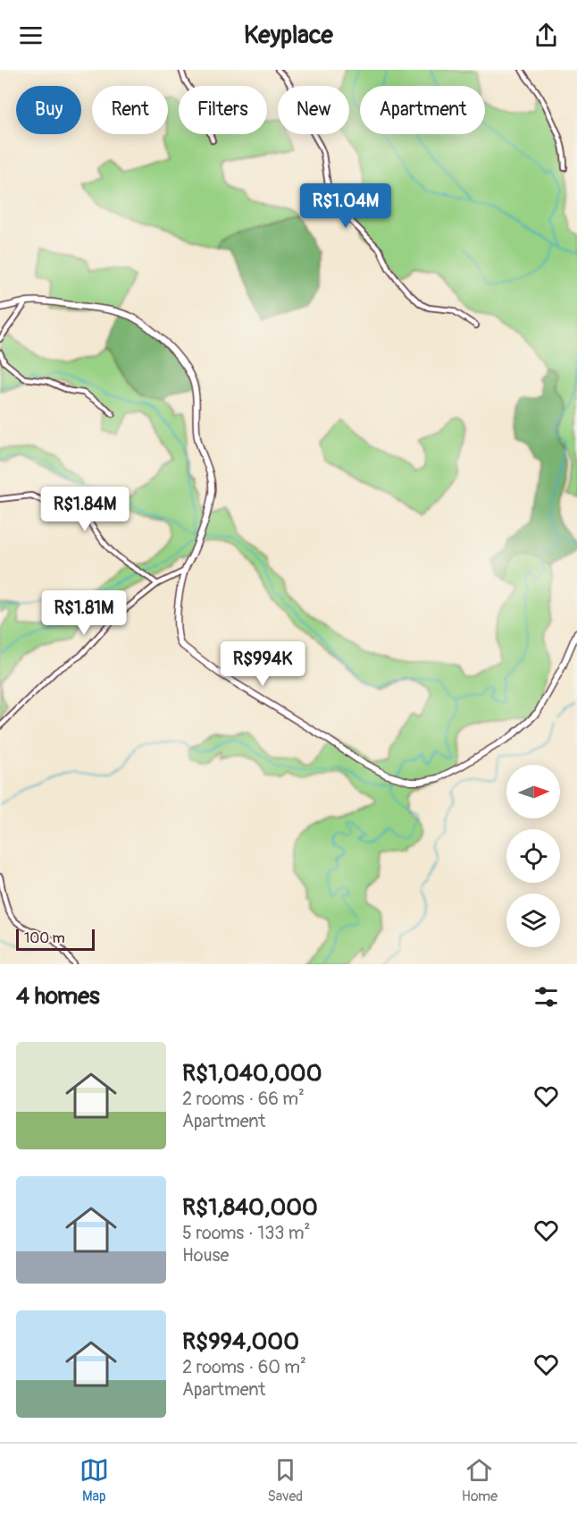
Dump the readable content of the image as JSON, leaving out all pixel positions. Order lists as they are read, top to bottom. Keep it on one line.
{"scale_bar":"100 m","north":"right","page":{"header":"Keyplace","chip":["Buy","Rent","Filters","New","Apartment"],"price":["R$1.04M","R$1.84M","R$1.81M","R$994K"],"scale":"100 m","heading":"4 homes","list":[{"name":"R$1,040,000","note":"2 rooms · 66 m² · Apartment"},{"name":"R$1,840,000","note":"5 rooms · 133 m² · House"},{"name":"R$994,000","note":"2 rooms · 60 m² · Apartment"}],"tabs":["Map","Saved","Home"]}}
